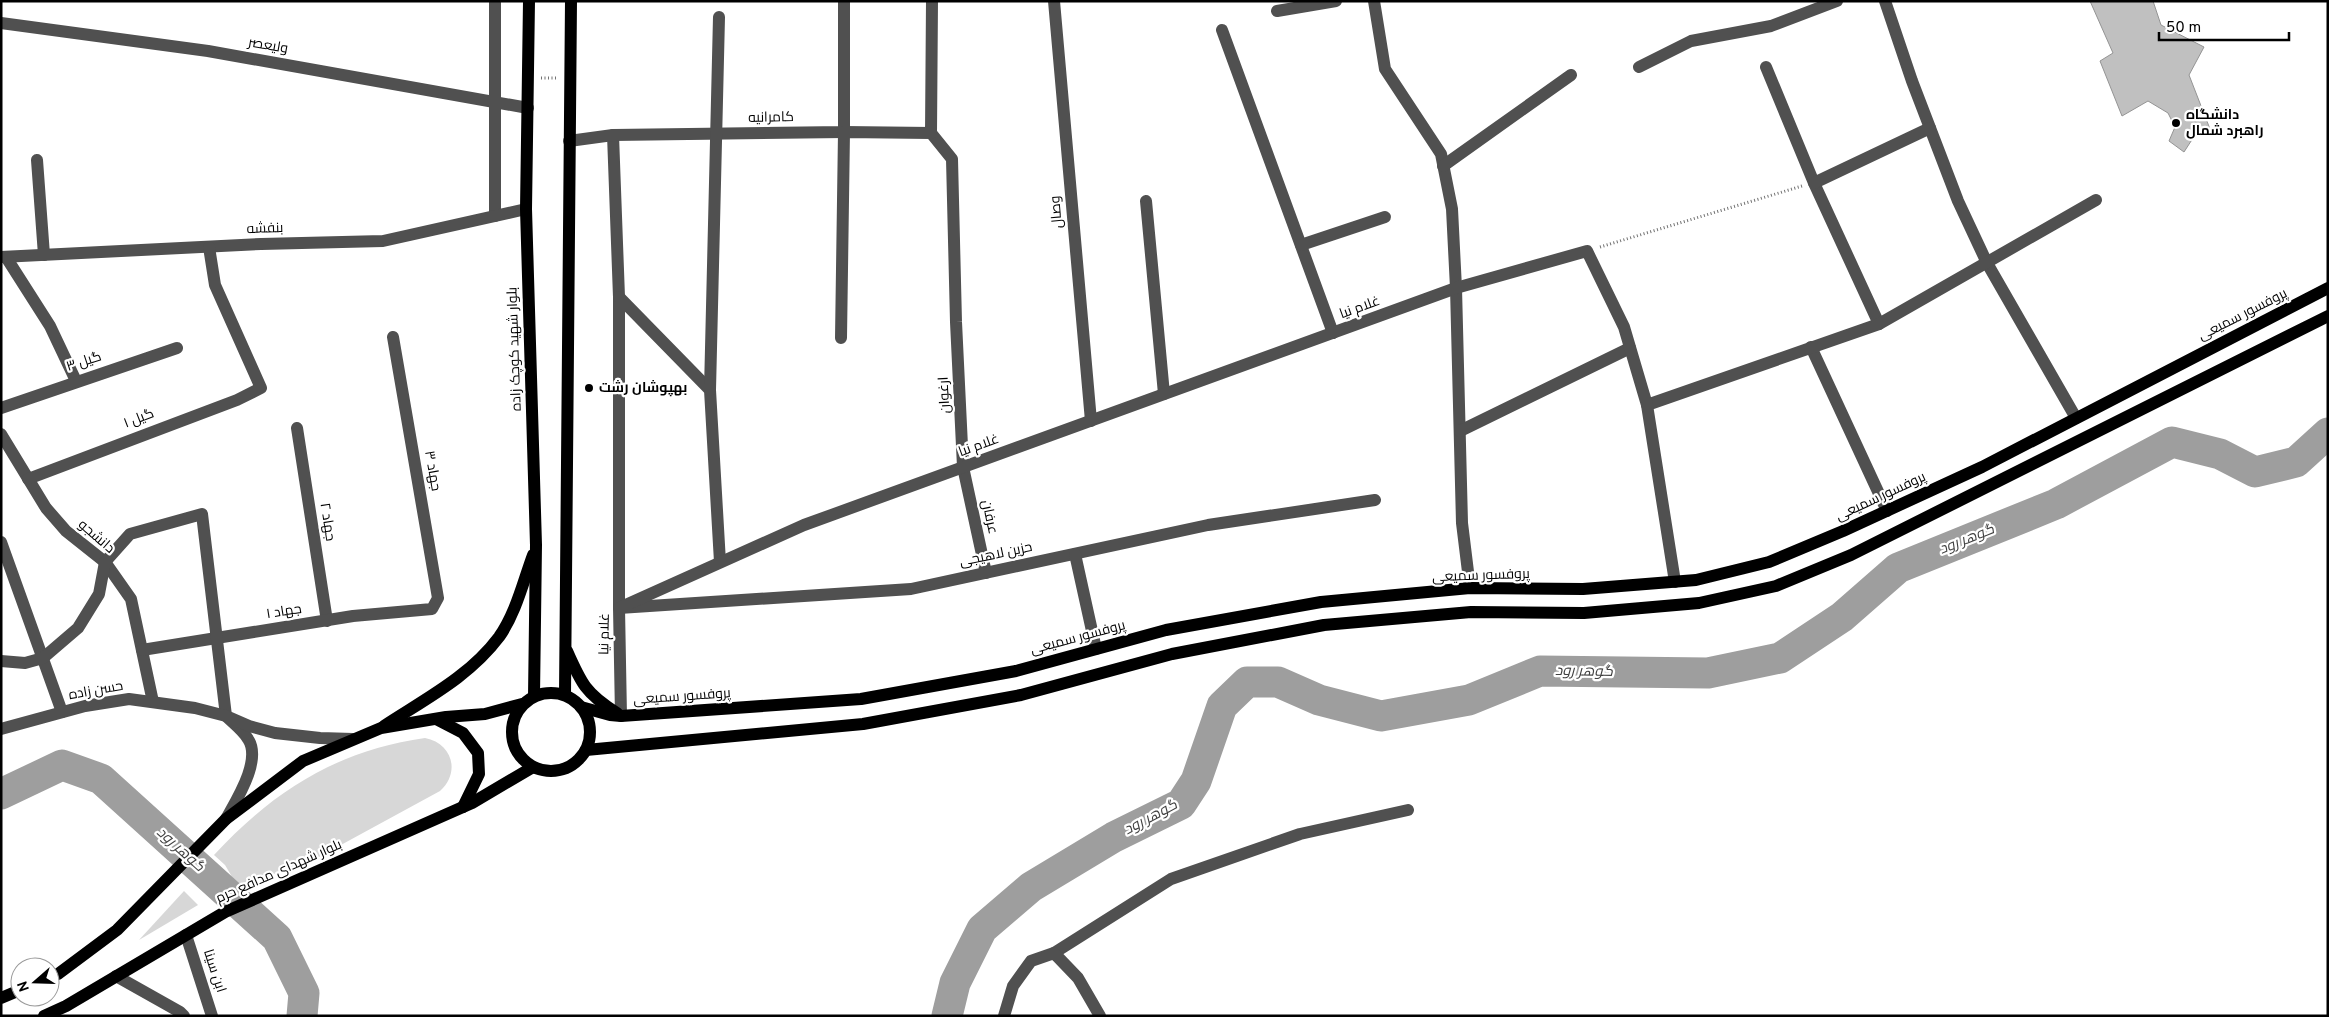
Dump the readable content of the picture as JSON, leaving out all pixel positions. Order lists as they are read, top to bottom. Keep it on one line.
{"streets":{"main road":["پروفسور سمیعی","بلوار شهید کوچک زاده","بلوار شهدای مدافع حرم"],"street":["ولیعصر","کامرانیه","وصال","بنفشه","غلام نیا","گیل ۳","ارغوان","گیل ۱","جهاد ۳","عرفان","جهاد ۲","دانشجو","حزین لاهیجی","جهاد ۱","حسن زاده","ابن سینا"]},"crossings":[["ولیعصر","بلوار شهید کوچک زاده"],["کامرانیه","ارغوان"],["وصال","غلام نیا"],["بنفشه","بلوار شهید کوچک زاده"],["بنفشه","گیل ۱"],["غلام نیا","پروفسور سمیعی"],["غلام نیا","ارغوان"],["غلام نیا","عرفان"],["غلام نیا","حزین لاهیجی"],["پروفسور سمیعی","بلوار شهید کوچک زاده"],["پروفسور سمیعی","بلوار شهدای مدافع حرم"],["بلوار شهید کوچک زاده","بلوار شهدای مدافع حرم"],["ارغوان","عرفان"],["گیل ۱","دانشجو"],["جهاد ۳","جهاد ۱"],["عرفان","حزین لاهیجی"],["جهاد ۲","جهاد ۱"],["دانشجو","جهاد ۱"],["دانشجو","حسن زاده"],["بلوار شهدای مدافع حرم","ابن سینا"]],"water":["گوهر رود"],"places":["دانشگاه راهبرد شمال","بهپوشان رشت"],"scale_bar":"50 m","north":"left"}
